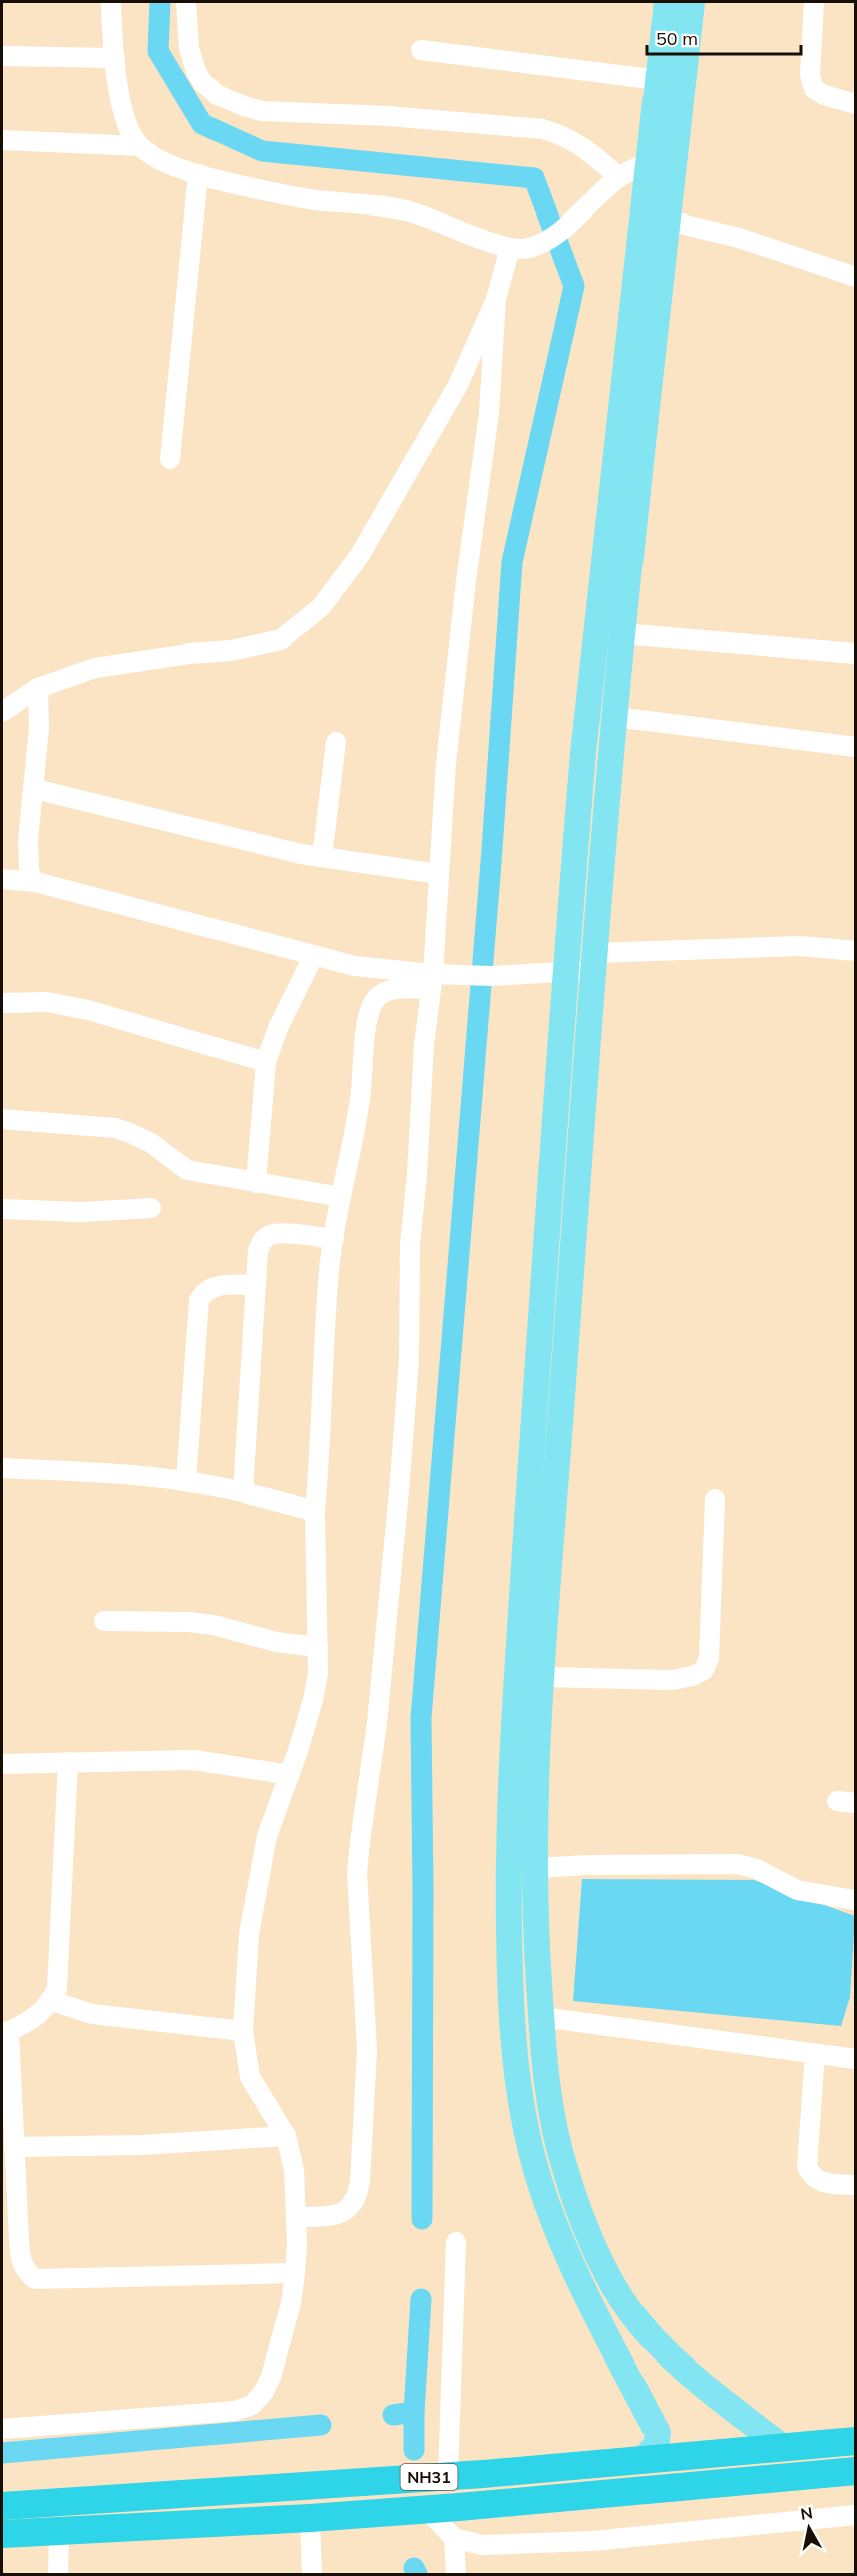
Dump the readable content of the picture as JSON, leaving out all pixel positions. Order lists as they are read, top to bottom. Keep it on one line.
{"streets":{"highway":["NH31"]},"scale_bar":"50 m","north":"top"}
